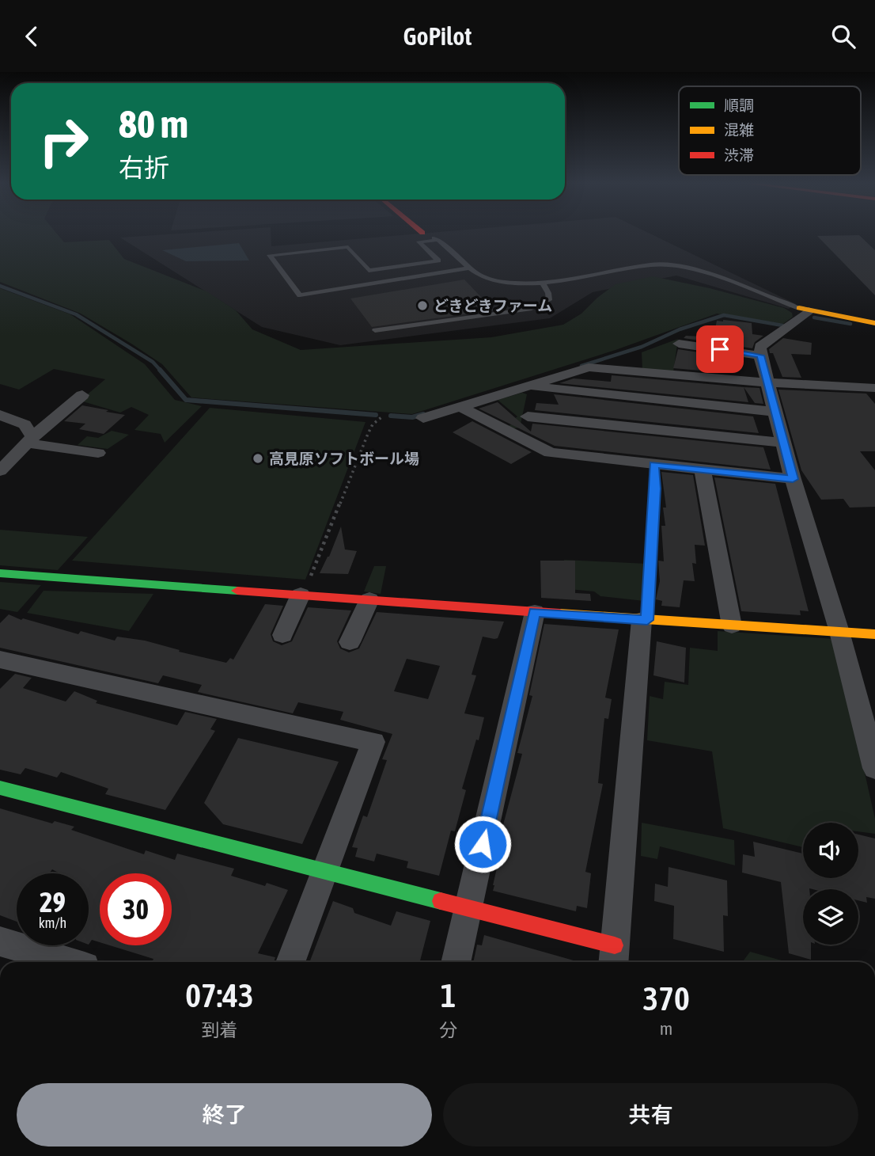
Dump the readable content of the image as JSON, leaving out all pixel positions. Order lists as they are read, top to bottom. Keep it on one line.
{"places":["どきどきファーム","高見原ソフトボール場"],"legend":["順調","混雑","渋滞"],"page":{"header":"GoPilot","turn":["80 m","右折"],"speed":"29 km/h","limit":"30","eta":["07:43","到着","1","分","370","m"],"buttons":["終了","共有"]}}
